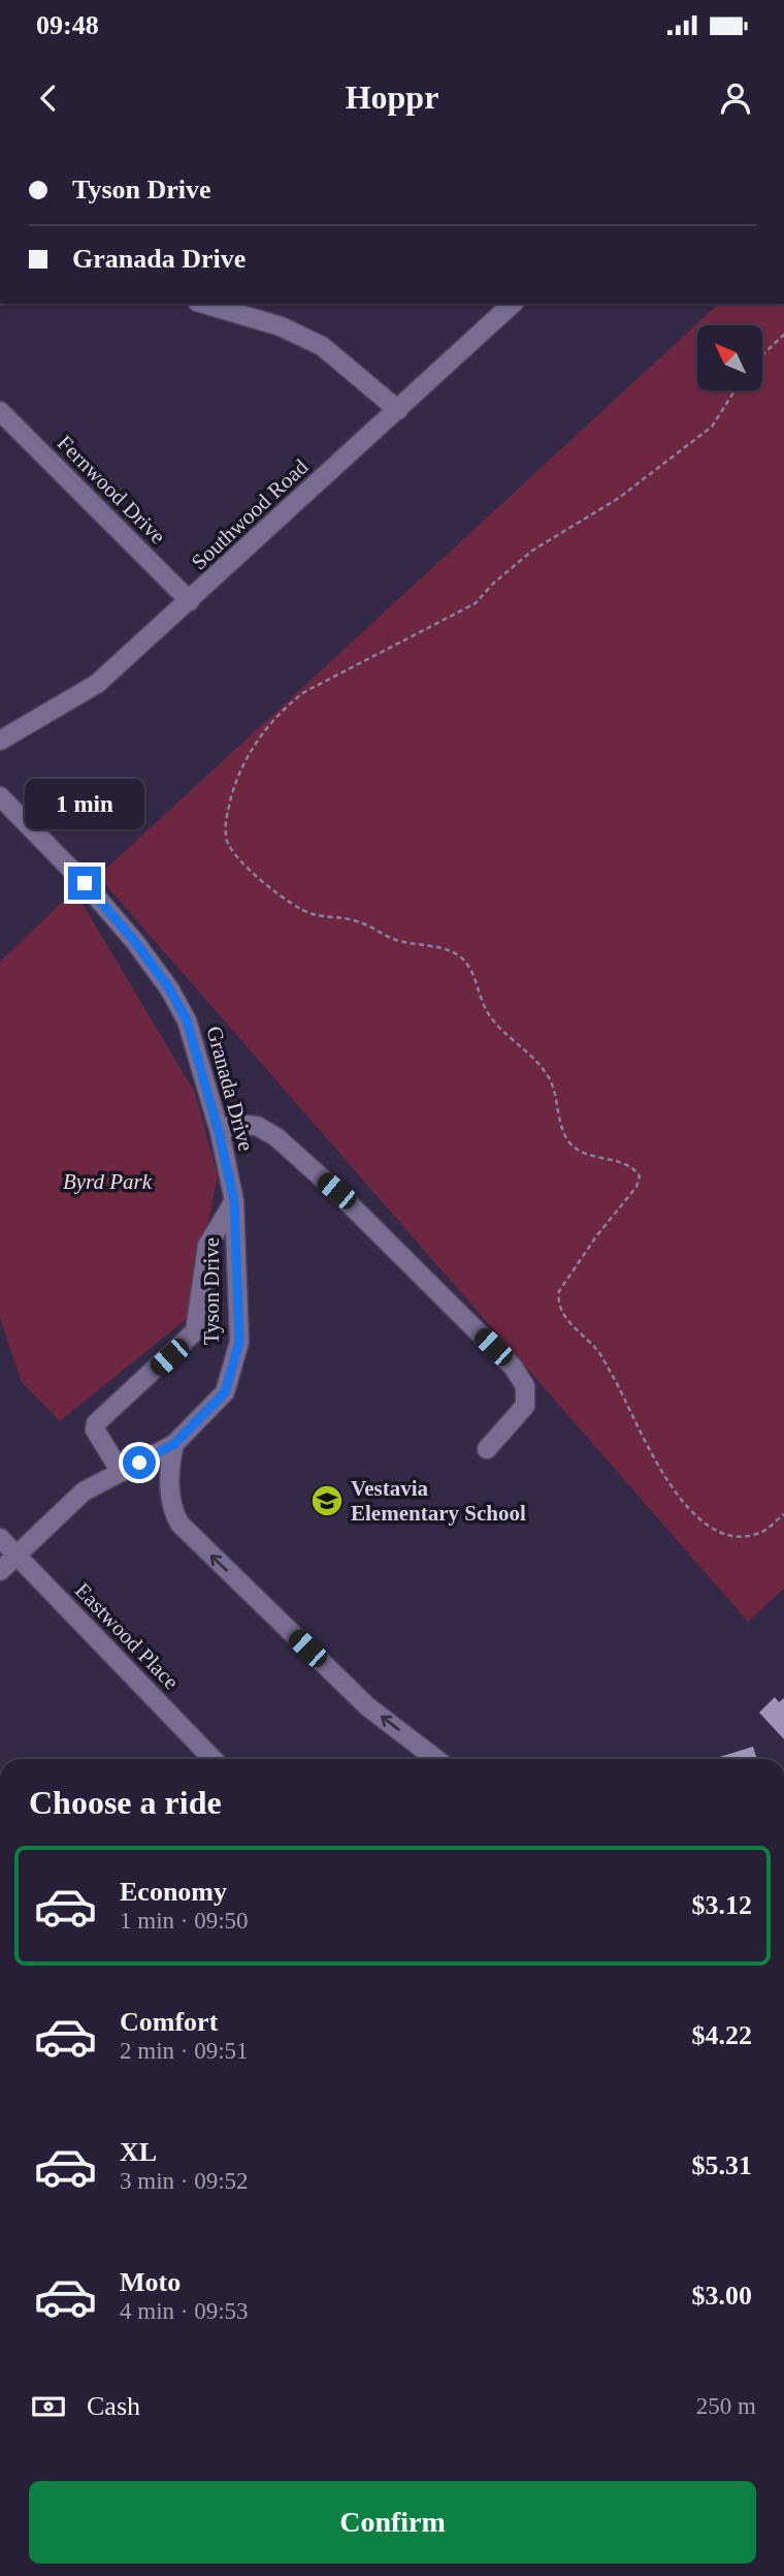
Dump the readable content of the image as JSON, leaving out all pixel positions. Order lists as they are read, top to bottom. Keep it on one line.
{"streets":{"street":["Fernwood Drive","Southwood Road","Granada Drive","Tyson Drive","Eastwood Place"]},"crossings":[["Fernwood Drive","Southwood Road"],["Granada Drive","Tyson Drive"],["Tyson Drive","Eastwood Place"]],"parks":["Byrd Park"],"places":{"school or university":["Vestavia Elementary School"]},"north":"top left","page":{"status":"09:48","header":"Hoppr","banner":["Tyson Drive","Granada Drive"],"bubble":"1 min","heading":"Choose a ride","list":[{"name":"Economy","note":"1 min · 09:50","value":"$3.12"},{"name":"Comfort","note":"2 min · 09:51","value":"$4.22"},{"name":"XL","note":"3 min · 09:52","value":"$5.31"},{"name":"Moto","note":"4 min · 09:53","value":"$3.00"}],"pay":["Cash","250 m"],"buttons":"Confirm"}}
